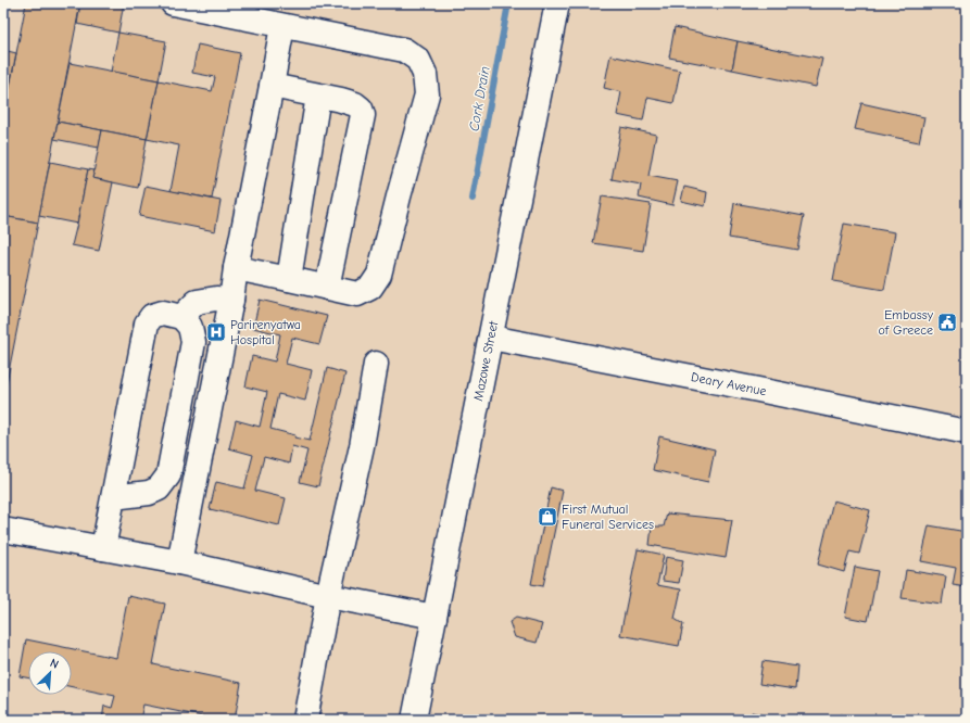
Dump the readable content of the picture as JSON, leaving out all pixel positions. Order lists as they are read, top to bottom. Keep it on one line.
{"streets":{"street":["Mazowe Street","Deary Avenue"]},"crossings":[["Mazowe Street","Deary Avenue"]],"water":["Cork Drain"],"places":{"public building":["Embassy of Greece"],"hospital":["Parirenyatwa Hospital"],"shop":["First Mutual Funeral Services"]},"north":"top right"}
